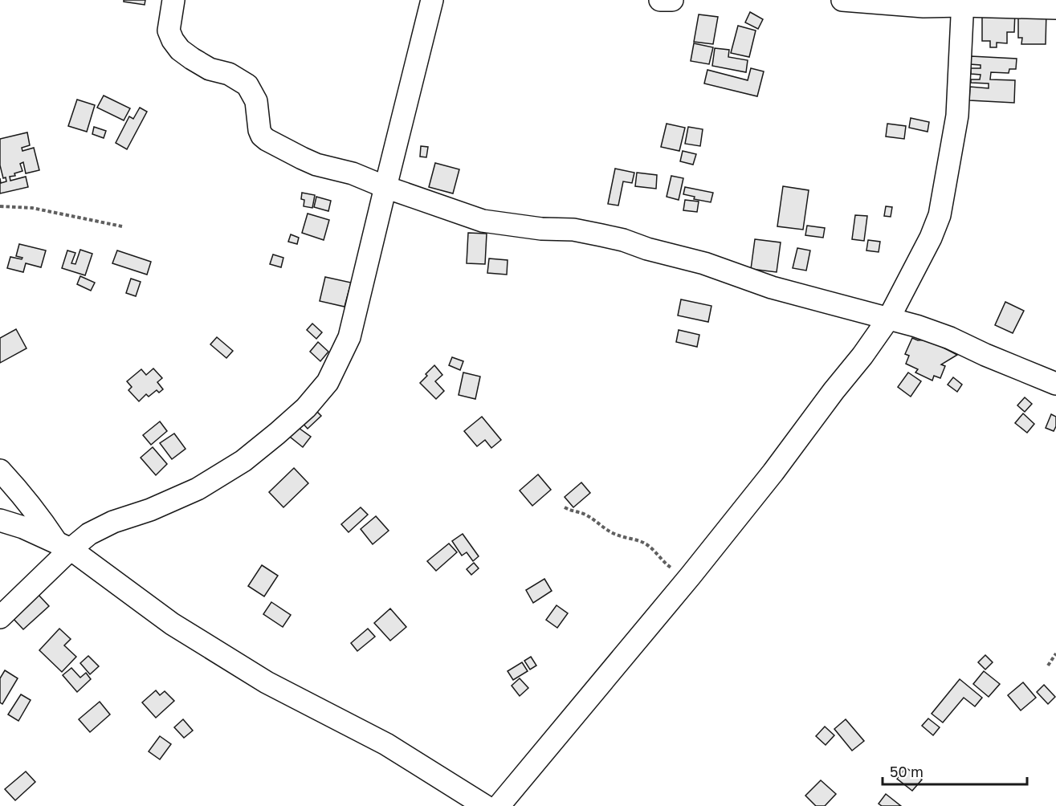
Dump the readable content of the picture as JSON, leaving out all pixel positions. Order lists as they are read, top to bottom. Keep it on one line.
{"scale_bar":"50 m"}
